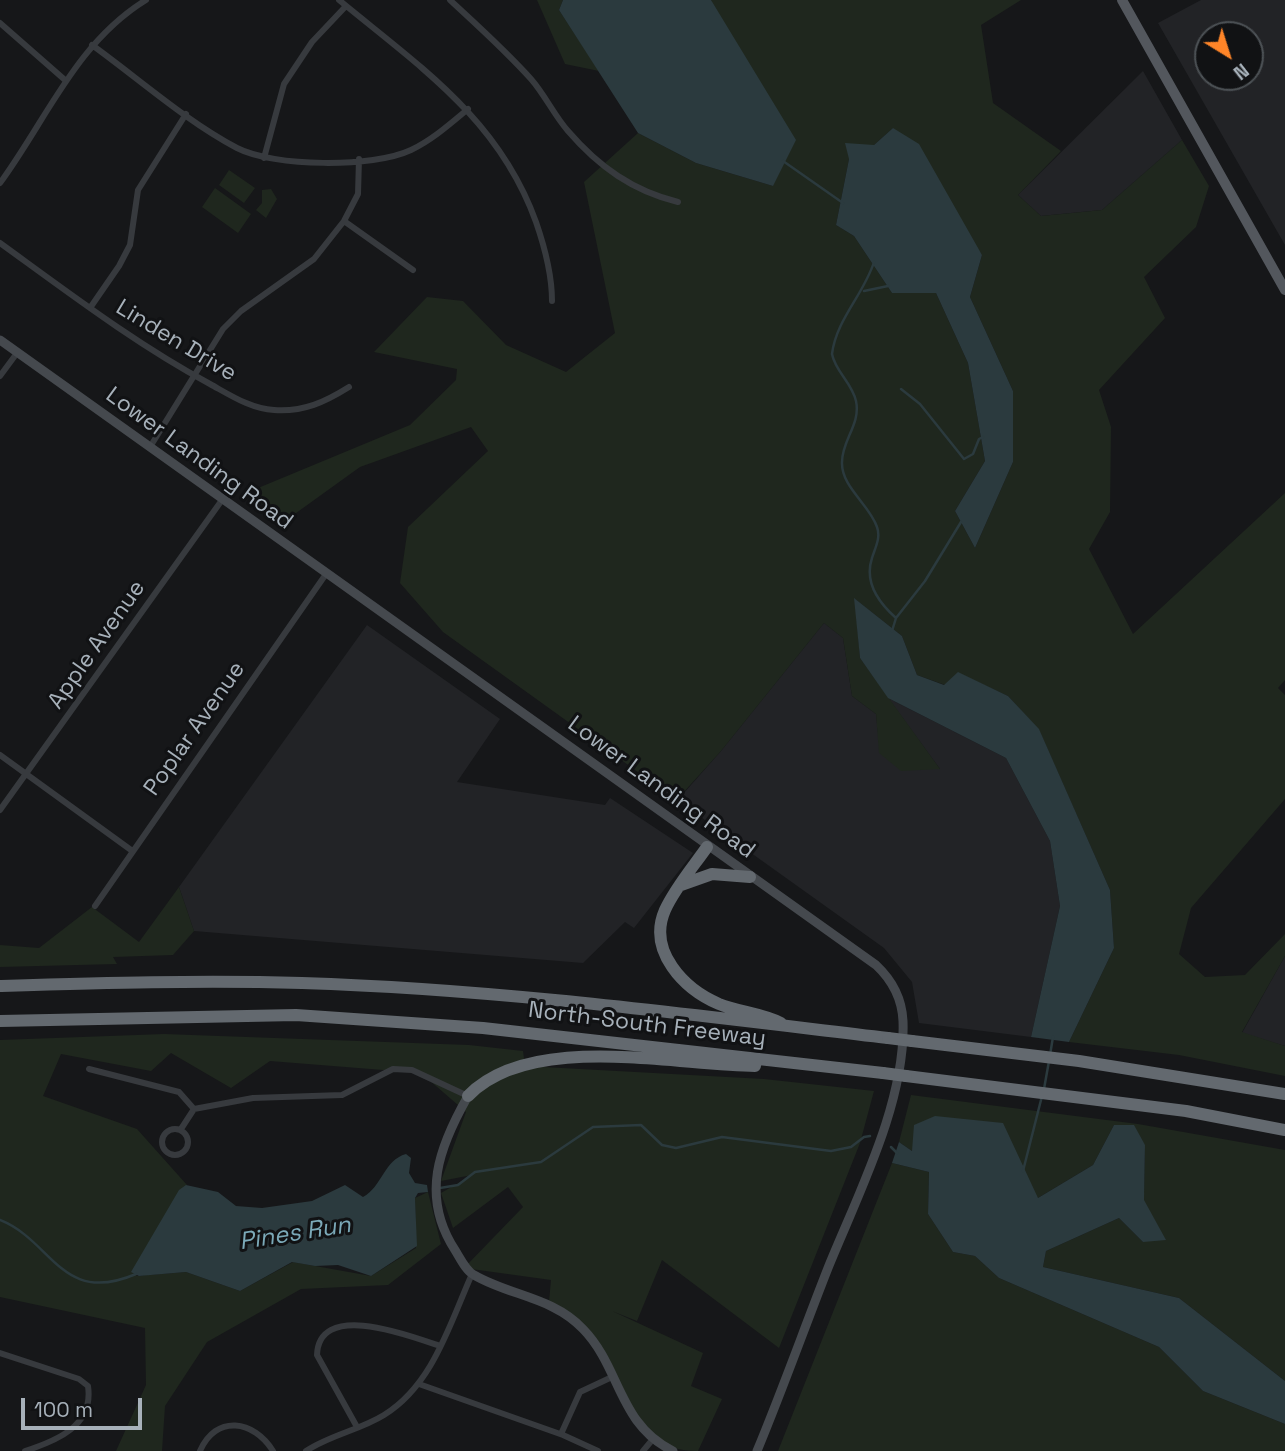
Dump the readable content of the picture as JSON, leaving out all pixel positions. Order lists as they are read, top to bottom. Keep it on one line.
{"streets":{"highway":["North-South Freeway"],"main road":["Lower Landing Road"],"street":["Linden Drive","Apple Avenue","Poplar Avenue"]},"crossings":[["Lower Landing Road","Apple Avenue"],["Lower Landing Road","Poplar Avenue"]],"water":["Pines Run"],"scale_bar":"100 m","north":"bottom right"}
